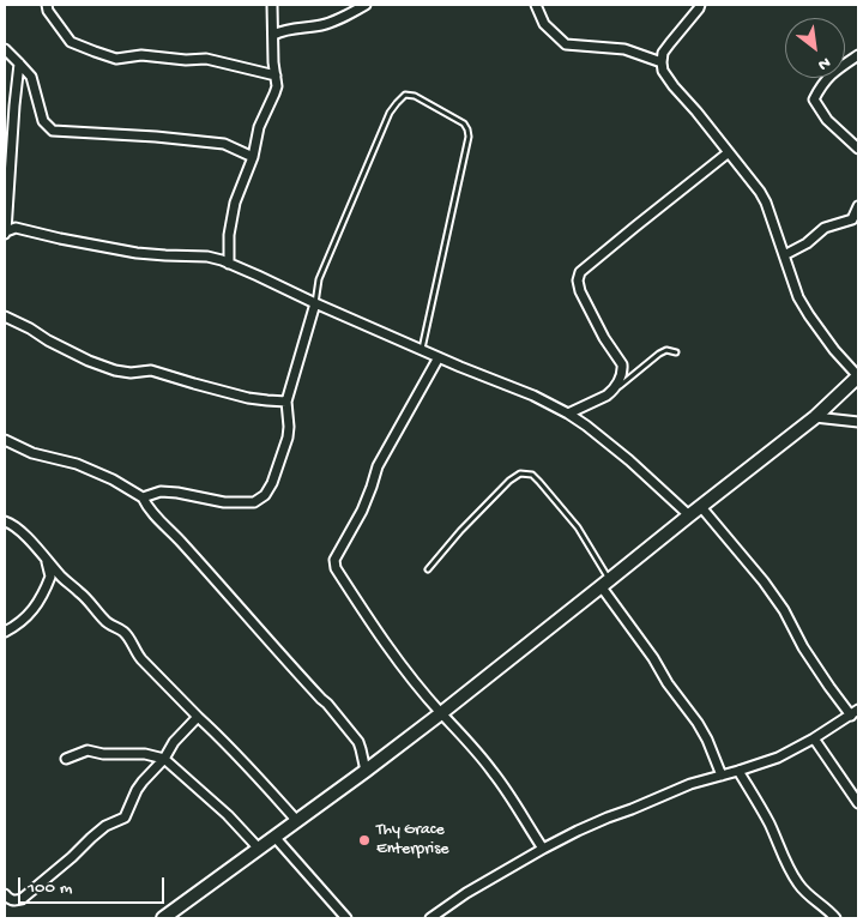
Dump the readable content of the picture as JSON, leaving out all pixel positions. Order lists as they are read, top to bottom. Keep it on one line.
{"places":["Thy Grace Enterprise"],"scale_bar":"100 m","north":"bottom right"}
